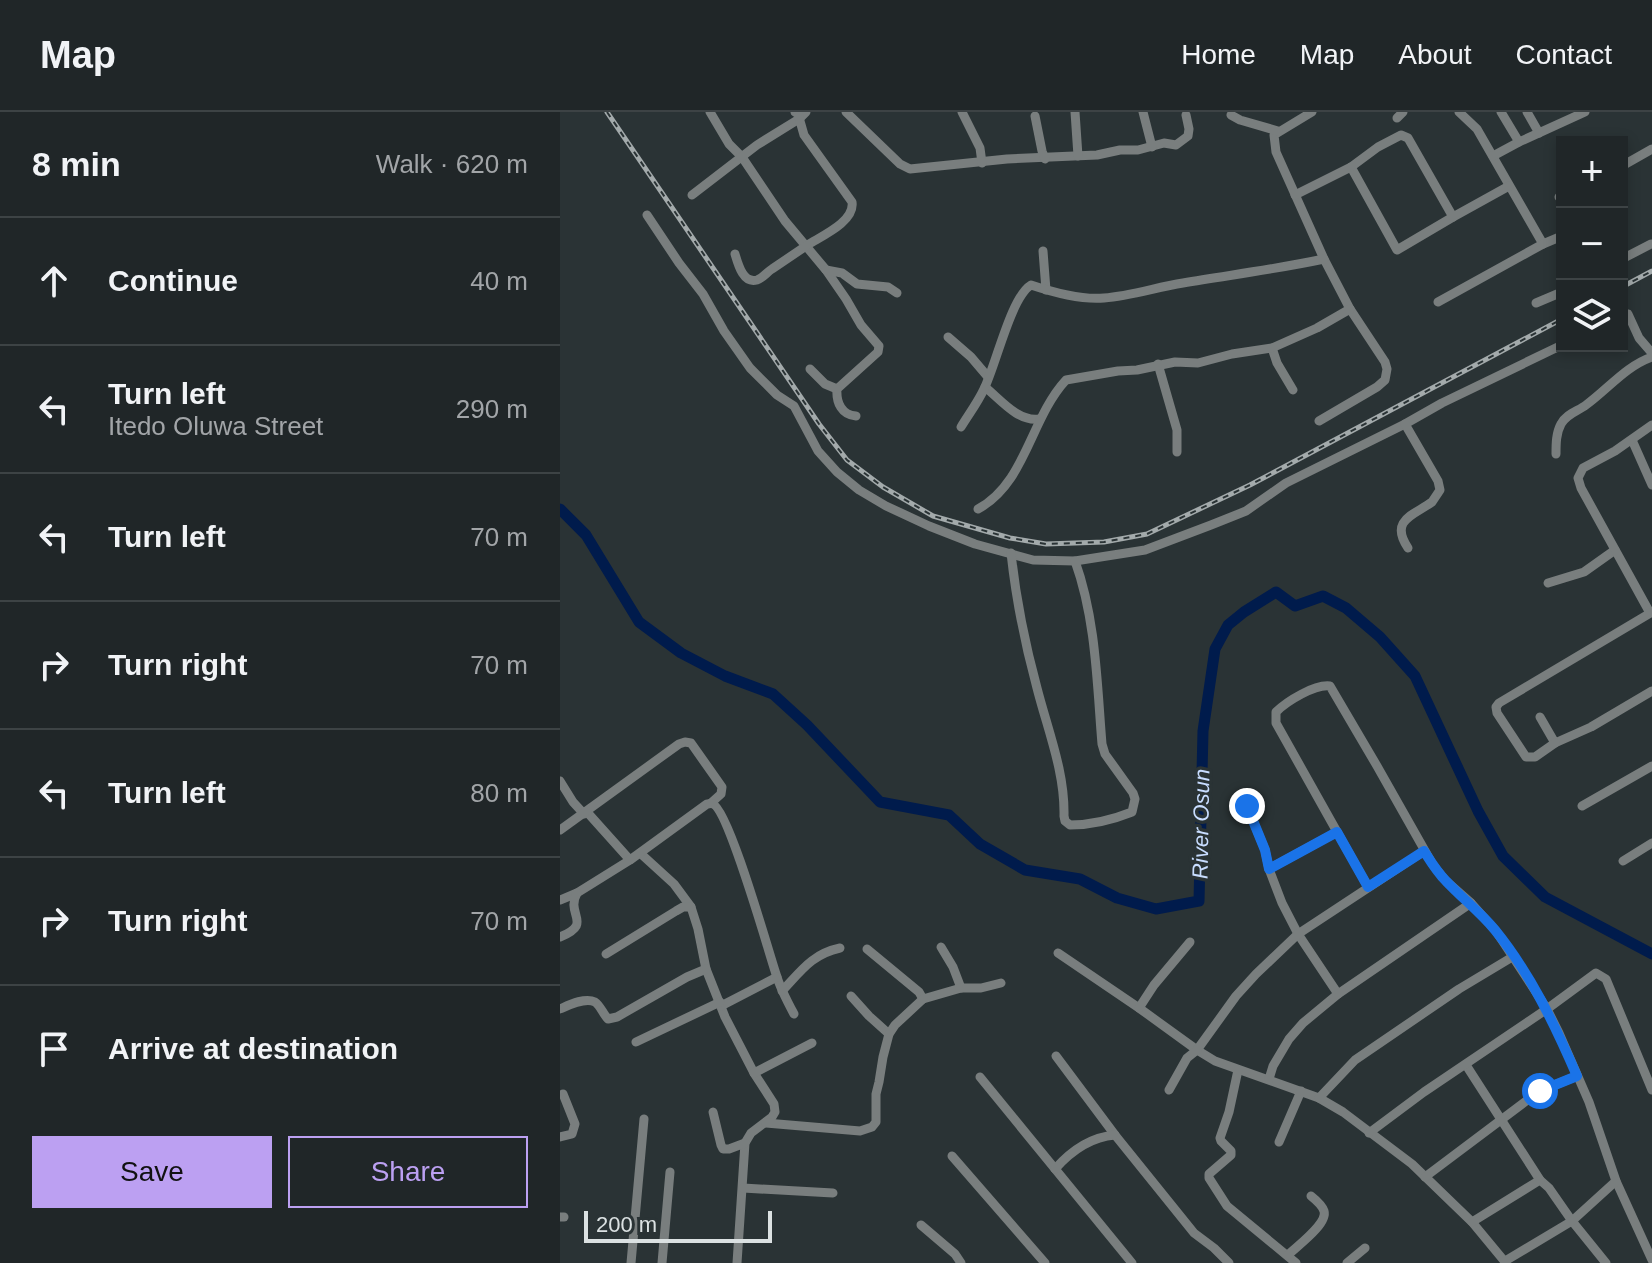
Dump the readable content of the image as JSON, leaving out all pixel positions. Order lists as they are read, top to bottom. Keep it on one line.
{"water":["River Osun"],"scale_bar":"200 m","page":{"header":"Map","nav":["Home","Map","About","Contact"],"heading":["8 min","Walk · 620 m"],"map_buttons":["+","−"],"list":[["Continue","40 m"],["Turn left","Itedo Oluwa Street","290 m"],["Turn left","70 m"],["Turn right","70 m"],["Turn left","80 m"],["Turn right","70 m"],"Arrive at destination"],"buttons":["Save","Share"],"scale":"200 m"}}
